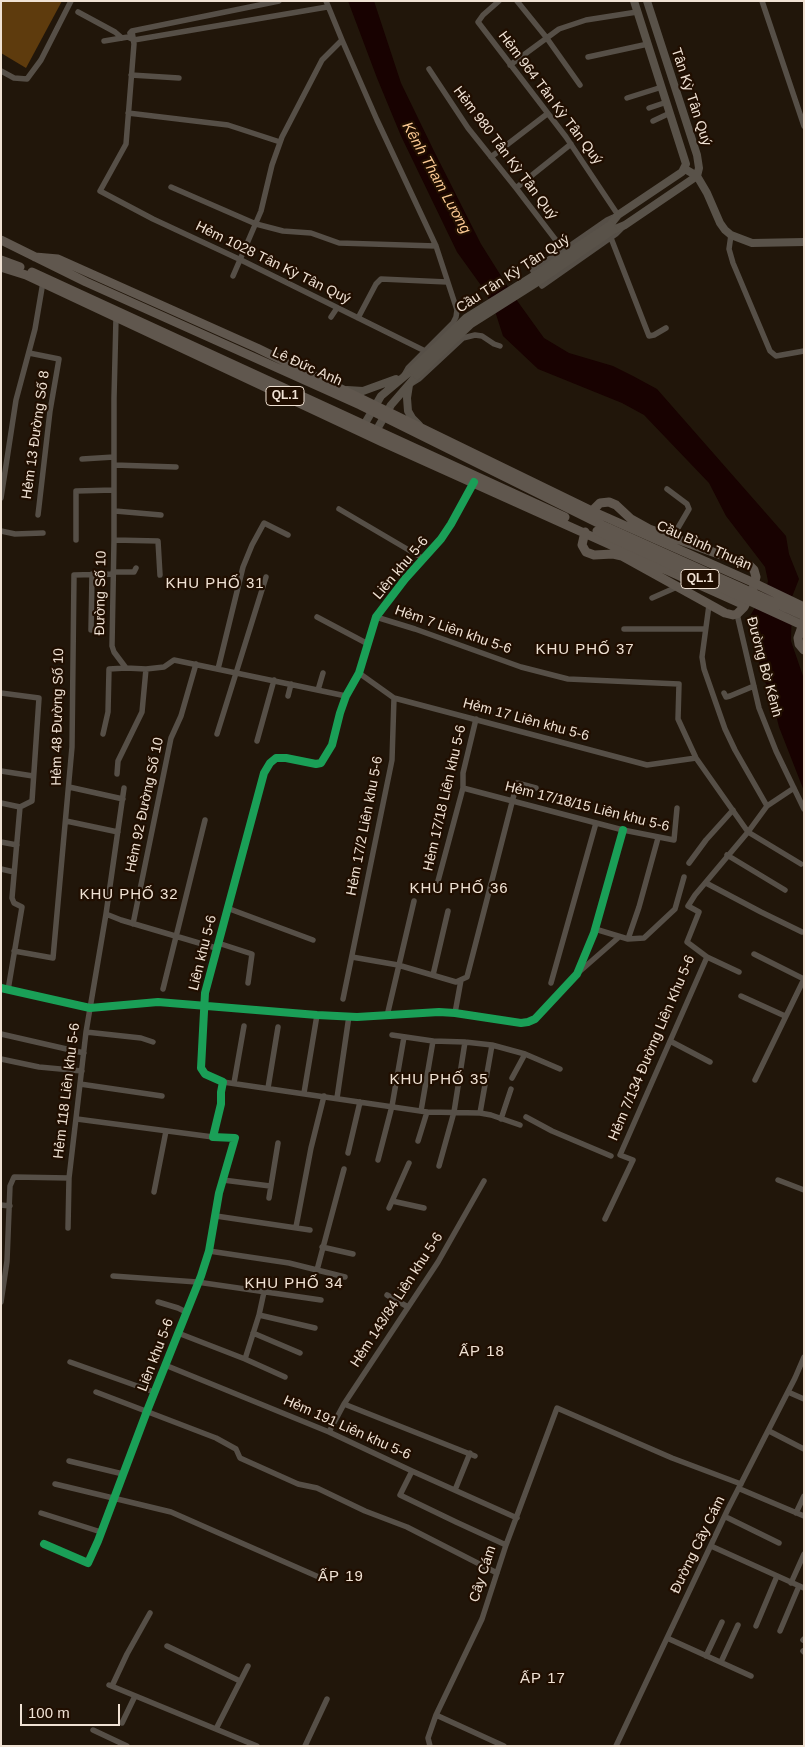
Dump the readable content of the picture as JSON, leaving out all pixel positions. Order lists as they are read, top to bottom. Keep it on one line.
{"streets":{"highway":["Lê Đức Anh","QL.1","Cầu Bình Thuận"],"main road":["Tân Kỳ Tân Quý","Cầu Tân Kỳ Tân Quý"],"street":["Hẻm 964 Tân Kỳ Tân Quý","Hẻm 980 Tân Kỳ Tân Quý","Hẻm 1028 Tân Kỳ Tân Quý","Hẻm 13 Đường Số 8","Liên khu 5-6","Đường Số 10","Hẻm 7 Liên khu 5-6","Đường Bờ Kênh","Hẻm 48 Đường Số 10","Hẻm 17 Liên khu 5-6","Hẻm 17/18 Liên khu 5-6","Hẻm 92 Đường Số 10","Hẻm 17/18/15 Liên khu 5-6","Hẻm 17/2 Liên khu 5-6","Hẻm 7/134 Đường Liên Khu 5-6","Hẻm 118 Liên khu 5-6","Hẻm 143/84 Liên khu 5-6","Hẻm 191 Liên khu 5-6","Đường Cây Cám","Cây Cám"]},"crossings":[["Lê Đức Anh","QL.1"],["Lê Đức Anh","Cầu Bình Thuận"],["Lê Đức Anh","Liên khu 5-6"],["Lê Đức Anh","Đường Số 10"],["QL.1","Cầu Bình Thuận"],["Liên khu 5-6","Hẻm 7 Liên khu 5-6"],["Liên khu 5-6","Hẻm 17 Liên khu 5-6"],["Liên khu 5-6","Hẻm 191 Liên khu 5-6"],["Đường Số 10","Hẻm 48 Đường Số 10"],["Hẻm 7 Liên khu 5-6","Hẻm 17 Liên khu 5-6"],["Hẻm 17 Liên khu 5-6","Hẻm 17/18 Liên khu 5-6"],["Hẻm 17 Liên khu 5-6","Hẻm 17/2 Liên khu 5-6"],["Hẻm 17/18 Liên khu 5-6","Hẻm 17/18/15 Liên khu 5-6"],["Hẻm 143/84 Liên khu 5-6","Hẻm 191 Liên khu 5-6"],["Hẻm 191 Liên khu 5-6","Cây Cám"],["Đường Cây Cám","Cây Cám"]],"districts":["KHU PHỐ 31","KHU PHỐ 37","KHU PHỐ 36","KHU PHỐ 32","KHU PHỐ 35","KHU PHỐ 34","ẤP 18","ẤP 19","ẤP 17"],"water":["Kênh Tham Lương"],"scale_bar":"100 m"}
